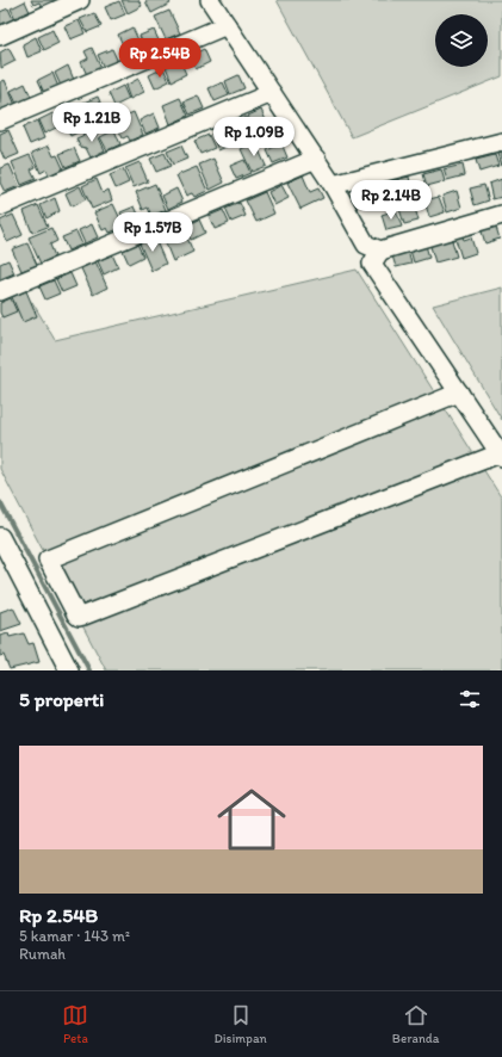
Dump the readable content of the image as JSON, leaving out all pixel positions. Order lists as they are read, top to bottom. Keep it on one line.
{"page":{"price":["Rp 2.54B","Rp 1.21B","Rp 1.09B","Rp 2.14B","Rp 1.57B"],"heading":"5 properti","list":[{"name":"Rp 2.54B","note":"5 kamar · 143 m² · Rumah"}],"tabs":["Peta","Disimpan","Beranda"]}}
